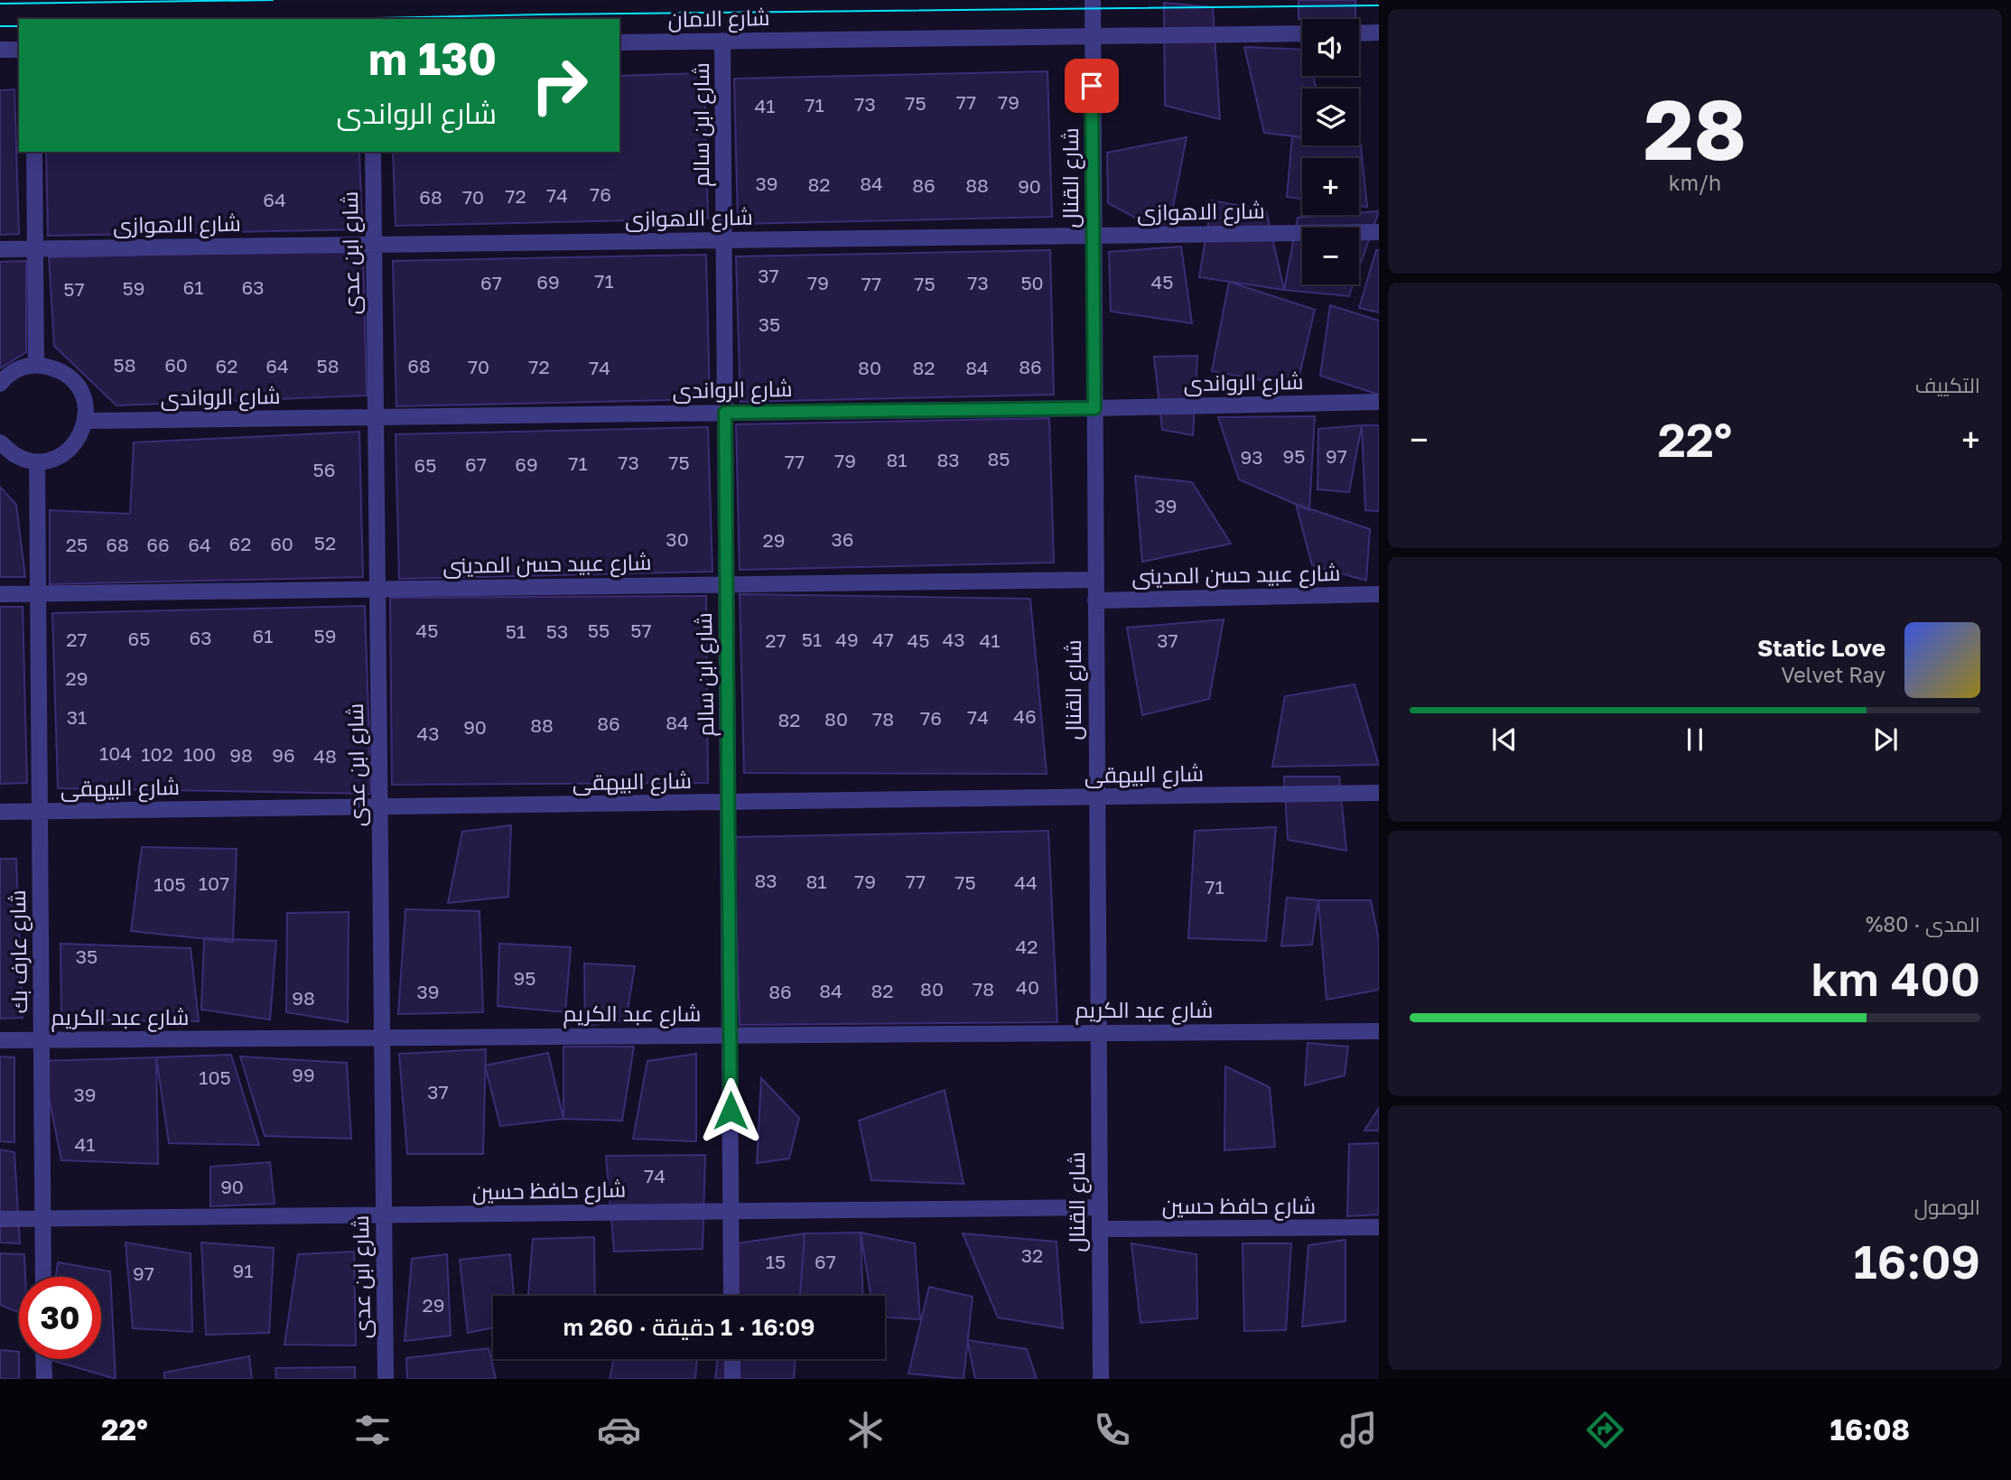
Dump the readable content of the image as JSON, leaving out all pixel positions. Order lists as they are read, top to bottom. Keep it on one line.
{"streets":{"street":["شارع الامان","شارع ابن سالم","شارع القنال","شارع الاهوازى","شارع ابن عدى","شارع الرواندى","شارع عبيد حسن المدينى","شارع البيهقى","شارع عارف بك","شارع عبد الكريم","شارع حافظ حسين"]},"crossings":[["شارع الامان","شارع ابن سالم"],["شارع الامان","شارع القنال"],["شارع ابن سالم","شارع الاهوازى"],["شارع ابن سالم","شارع الرواندى"],["شارع ابن سالم","شارع عبيد حسن المدينى"],["شارع ابن سالم","شارع البيهقى"],["شارع ابن سالم","شارع عبد الكريم"],["شارع ابن سالم","شارع حافظ حسين"],["شارع القنال","شارع الاهوازى"],["شارع القنال","شارع الرواندى"],["شارع القنال","شارع عبيد حسن المدينى"],["شارع القنال","شارع البيهقى"],["شارع القنال","شارع عبد الكريم"],["شارع القنال","شارع حافظ حسين"],["شارع الاهوازى","شارع ابن عدى"],["شارع ابن عدى","شارع الرواندى"],["شارع ابن عدى","شارع عبيد حسن المدينى"],["شارع ابن عدى","شارع البيهقى"],["شارع ابن عدى","شارع عبد الكريم"],["شارع ابن عدى","شارع حافظ حسين"],["شارع عبيد حسن المدينى","شارع عارف بك"],["شارع البيهقى","شارع عارف بك"],["شارع عارف بك","شارع عبد الكريم"],["شارع عارف بك","شارع حافظ حسين"]],"house_numbers":["77","79","75","73","71","41","39","84","82","86","88","90","76","74","72","68","70","64","37","71","69","45","67","79","73","50","77","75","61","63","59","57","35","58","60","62","64","58","68","70","72","86","74","80","82","84","95","97","93","85","81","83","79","77","73","75","71","67","69","65","56","39","30","36","29","52","62","60","25","68","66","64","45","55","57","51","53","61","59","63","65","27","51","49","47","43","27","45","41","37","29","46","31","74","76","80","78","82","84","86","88","90","43","104","102","100","98","96","48","83","81","79","77","75","44","107","105","71","42","35","95","40","80","78","84","82","39","86","98","99","105","37","39","41","74","90","32","15","67","91","97","29"],"page":{"tile":[["28","km/h"],"التكييف",["المدى · 80%","400 km"],["الوصول","16:09"]],"map_buttons":["+","−"],"turn":["130 m","شارع الرواندى"],"heat":["−","22°","+"],"song":["Static Love","Velvet Ray"],"limit":"30","trip":"16:09 · 1 دقيقة · 260 m","tabs":["16:08","22°"]}}
